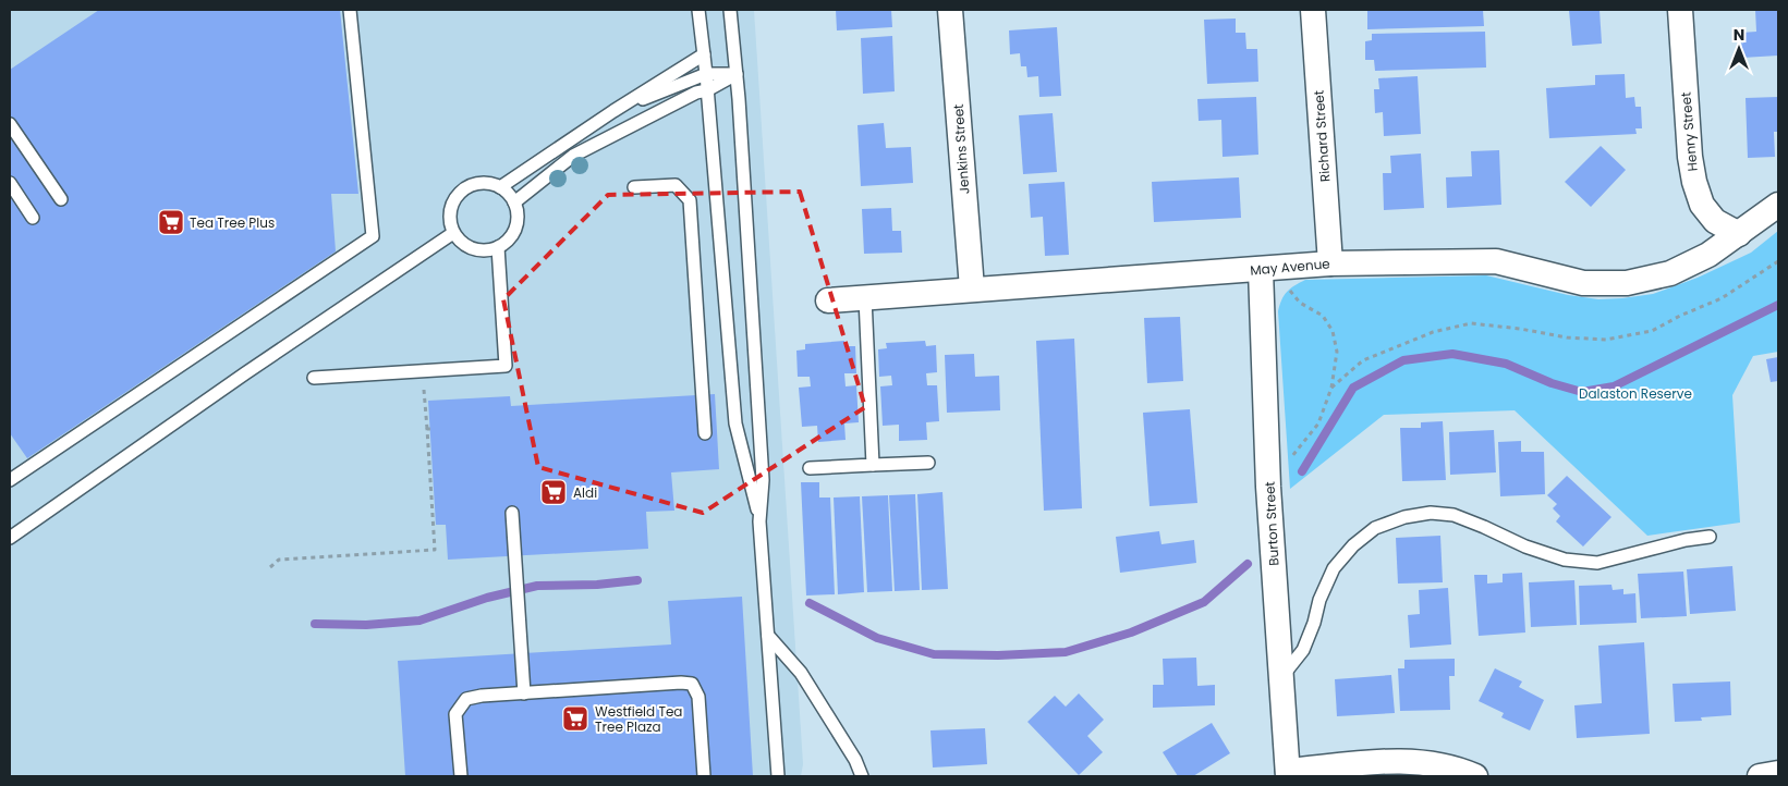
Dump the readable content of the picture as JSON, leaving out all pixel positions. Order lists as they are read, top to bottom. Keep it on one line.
{"streets":{"street":["Henry Street","Richard Street","Jenkins Street","May Avenue","Burton Street"]},"crossings":[["Henry Street","May Avenue"],["Richard Street","May Avenue"],["Jenkins Street","May Avenue"],["May Avenue","Burton Street"]],"parks":["Dalaston Reserve"],"places":{"supermarket":["Tea Tree Plus","Aldi","Westfield Tea Tree Plaza"]},"north":"top"}
